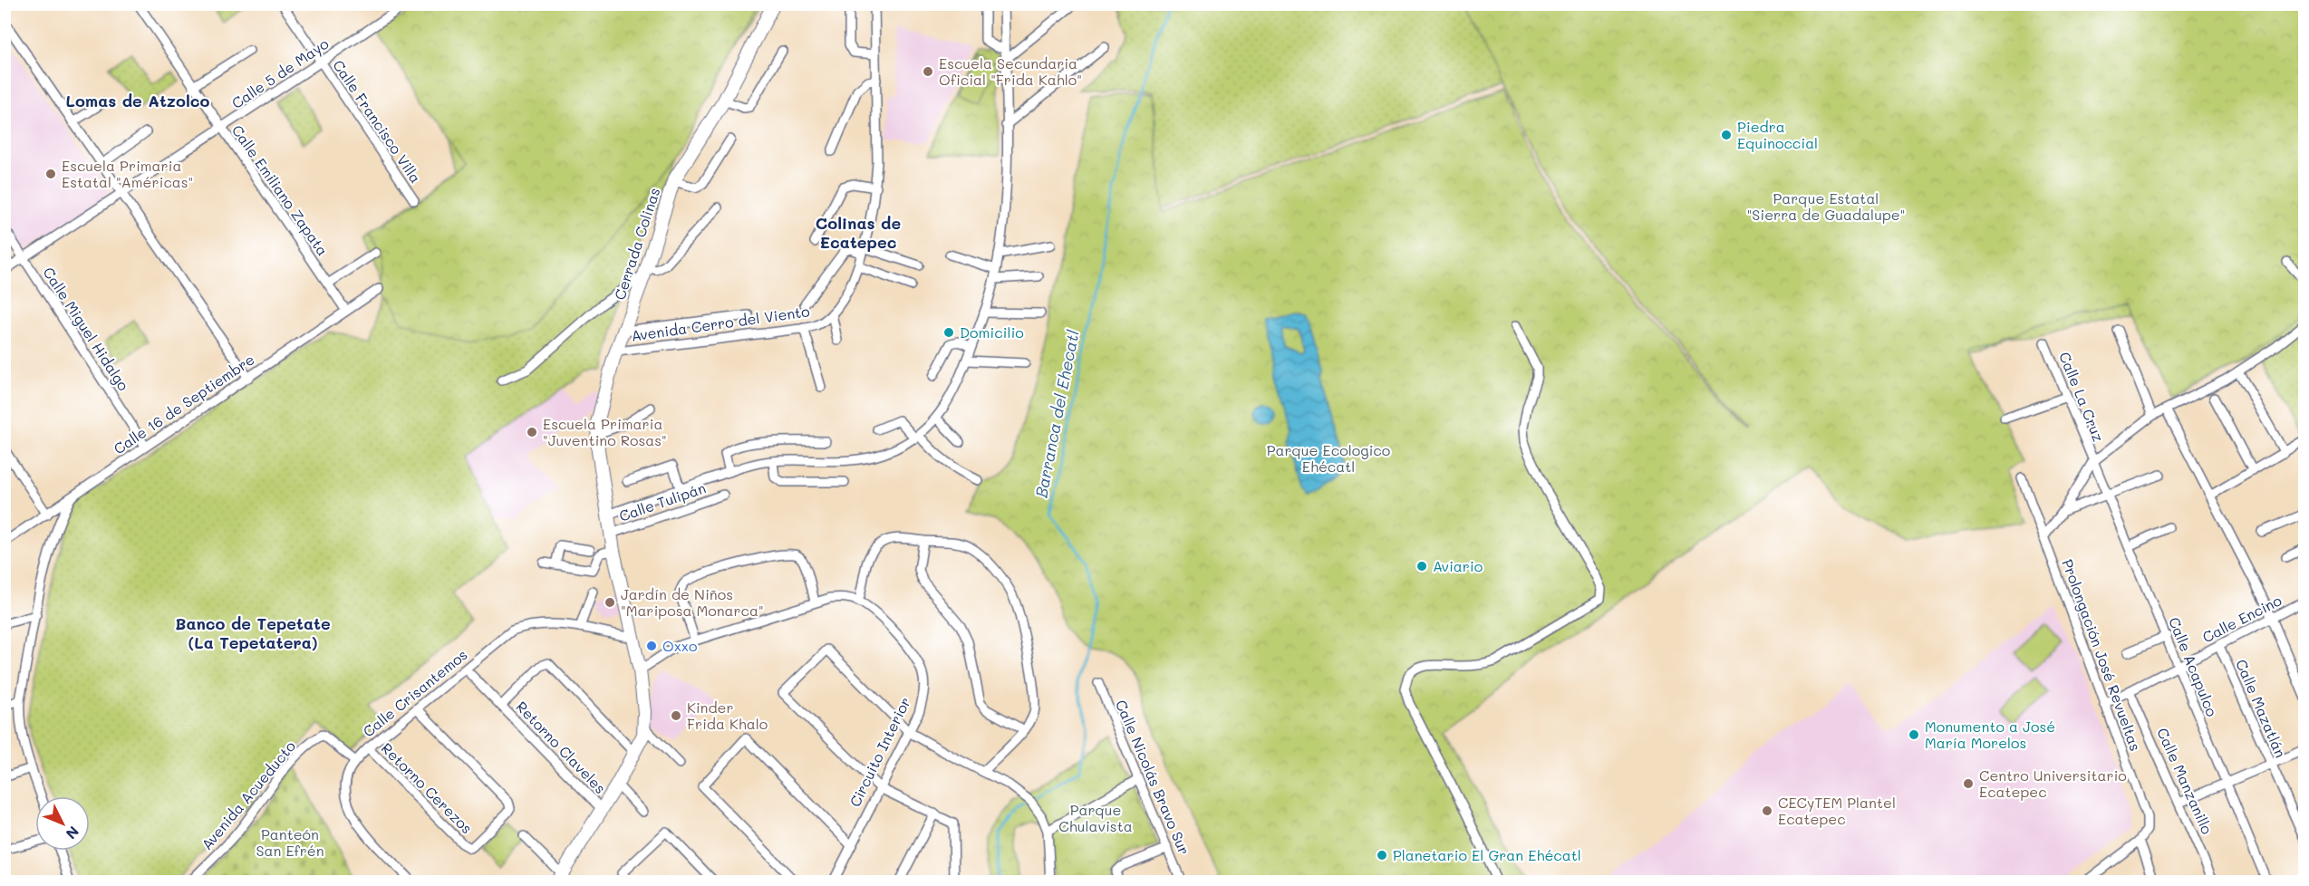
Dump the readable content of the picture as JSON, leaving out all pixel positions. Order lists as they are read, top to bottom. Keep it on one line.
{"streets":{"main road":["Cerrada Colinas"],"street":["Calle 5 de Mayo","Calle Francisco Villa","Calle Emiliano Zapata","Avenida Cerro del Viento","Calle Miguel Hidalgo","Calle La Cruz","Calle 16 de Septiembre","Calle Tulipán","Calle Encino","Prolongación José Revueltas","Calle Acapulco","Calle Crisantemos","Calle Mazatlán","Retorno Claveles","Circuito Interior","Calle Nicolás Bravo Sur","Calle Manzanillo","Retorno Cerezos","Avenida Acueducto"]},"crossings":[["Calle 5 de Mayo","Calle Francisco Villa"],["Calle 5 de Mayo","Calle Emiliano Zapata"],["Calle 5 de Mayo","Calle Miguel Hidalgo"],["Calle Emiliano Zapata","Calle 16 de Septiembre"],["Cerrada Colinas","Avenida Cerro del Viento"],["Cerrada Colinas","Calle Tulipán"],["Cerrada Colinas","Calle Crisantemos"],["Calle Miguel Hidalgo","Calle 16 de Septiembre"],["Calle La Cruz","Calle Acapulco"],["Calle Encino","Prolongación José Revueltas"],["Calle Encino","Calle Acapulco"],["Calle Encino","Calle Mazatlán"],["Calle Encino","Calle Manzanillo"],["Calle Crisantemos","Retorno Claveles"],["Calle Crisantemos","Retorno Cerezos"],["Calle Crisantemos","Avenida Acueducto"]],"districts":["Lomas de Atzolco","Colinas de Ecatepec","Banco de Tepetate (La Tepetatera)"],"water":["Barranca del Ehecatl"],"parks":["Parque Estatal \"Sierra de Guadalupe\"","Parque Ecologico Ehécatl","Parque Chulavista","Panteón San Efrén"],"places":["Escuela Secundaria Oficial \"Frida Kahlo\"","Piedra Equinoccial","Escuela Primaria Estatal \"Américas\"","Domicilio","Escuela Primaria \"Juventino Rosas\"","Aviario","Jardín de Niños \"Mariposa Monarca\"","Oxxo","Kinder Frida Khalo","Monumento a José María Morelos","Centro Universitario Ecatepec","CECyTEM Plantel Ecatepec","Planetario El Gran Ehécatl"],"north":"bottom right"}
